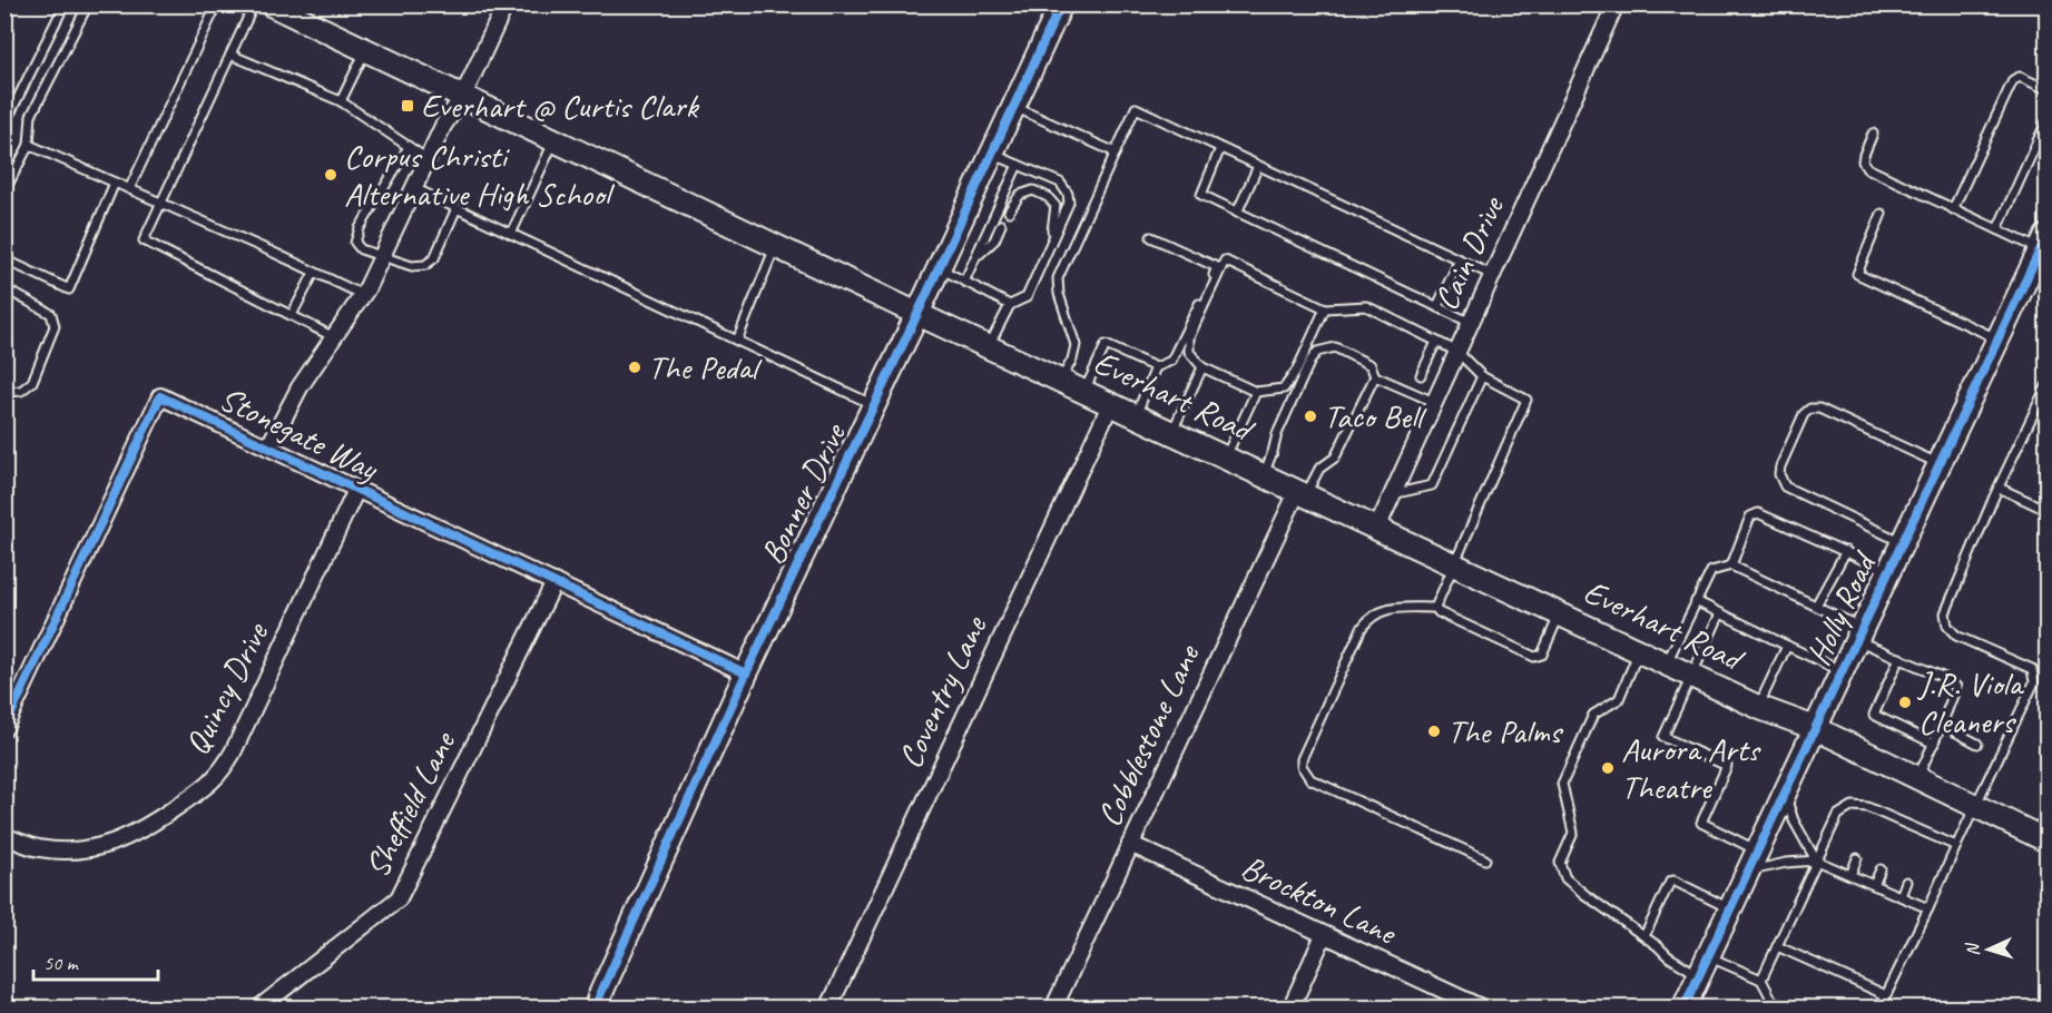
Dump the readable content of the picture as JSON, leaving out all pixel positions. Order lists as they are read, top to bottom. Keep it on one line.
{"streets":{"main road":["Everhart Road","Bonner Drive","Holly Road"],"street":["Cain Drive","Stonegate Way","Quincy Drive","Coventry Lane","Cobblestone Lane","Sheffield Lane","Brockton Lane"]},"crossings":[["Cain Drive","Everhart Road"],["Everhart Road","Bonner Drive"],["Everhart Road","Holly Road"],["Everhart Road","Coventry Lane"],["Everhart Road","Cobblestone Lane"],["Stonegate Way","Bonner Drive"],["Stonegate Way","Quincy Drive"],["Stonegate Way","Sheffield Lane"],["Cobblestone Lane","Brockton Lane"]],"places":{"transit":["Everhart @ Curtis Clark"],"other":["Corpus Christi Alternative High School","The Pedal","Taco Bell","J.R. Viola Cleaners","The Palms","Aurora Arts Theatre"]},"scale_bar":"50 m","north":"left"}
